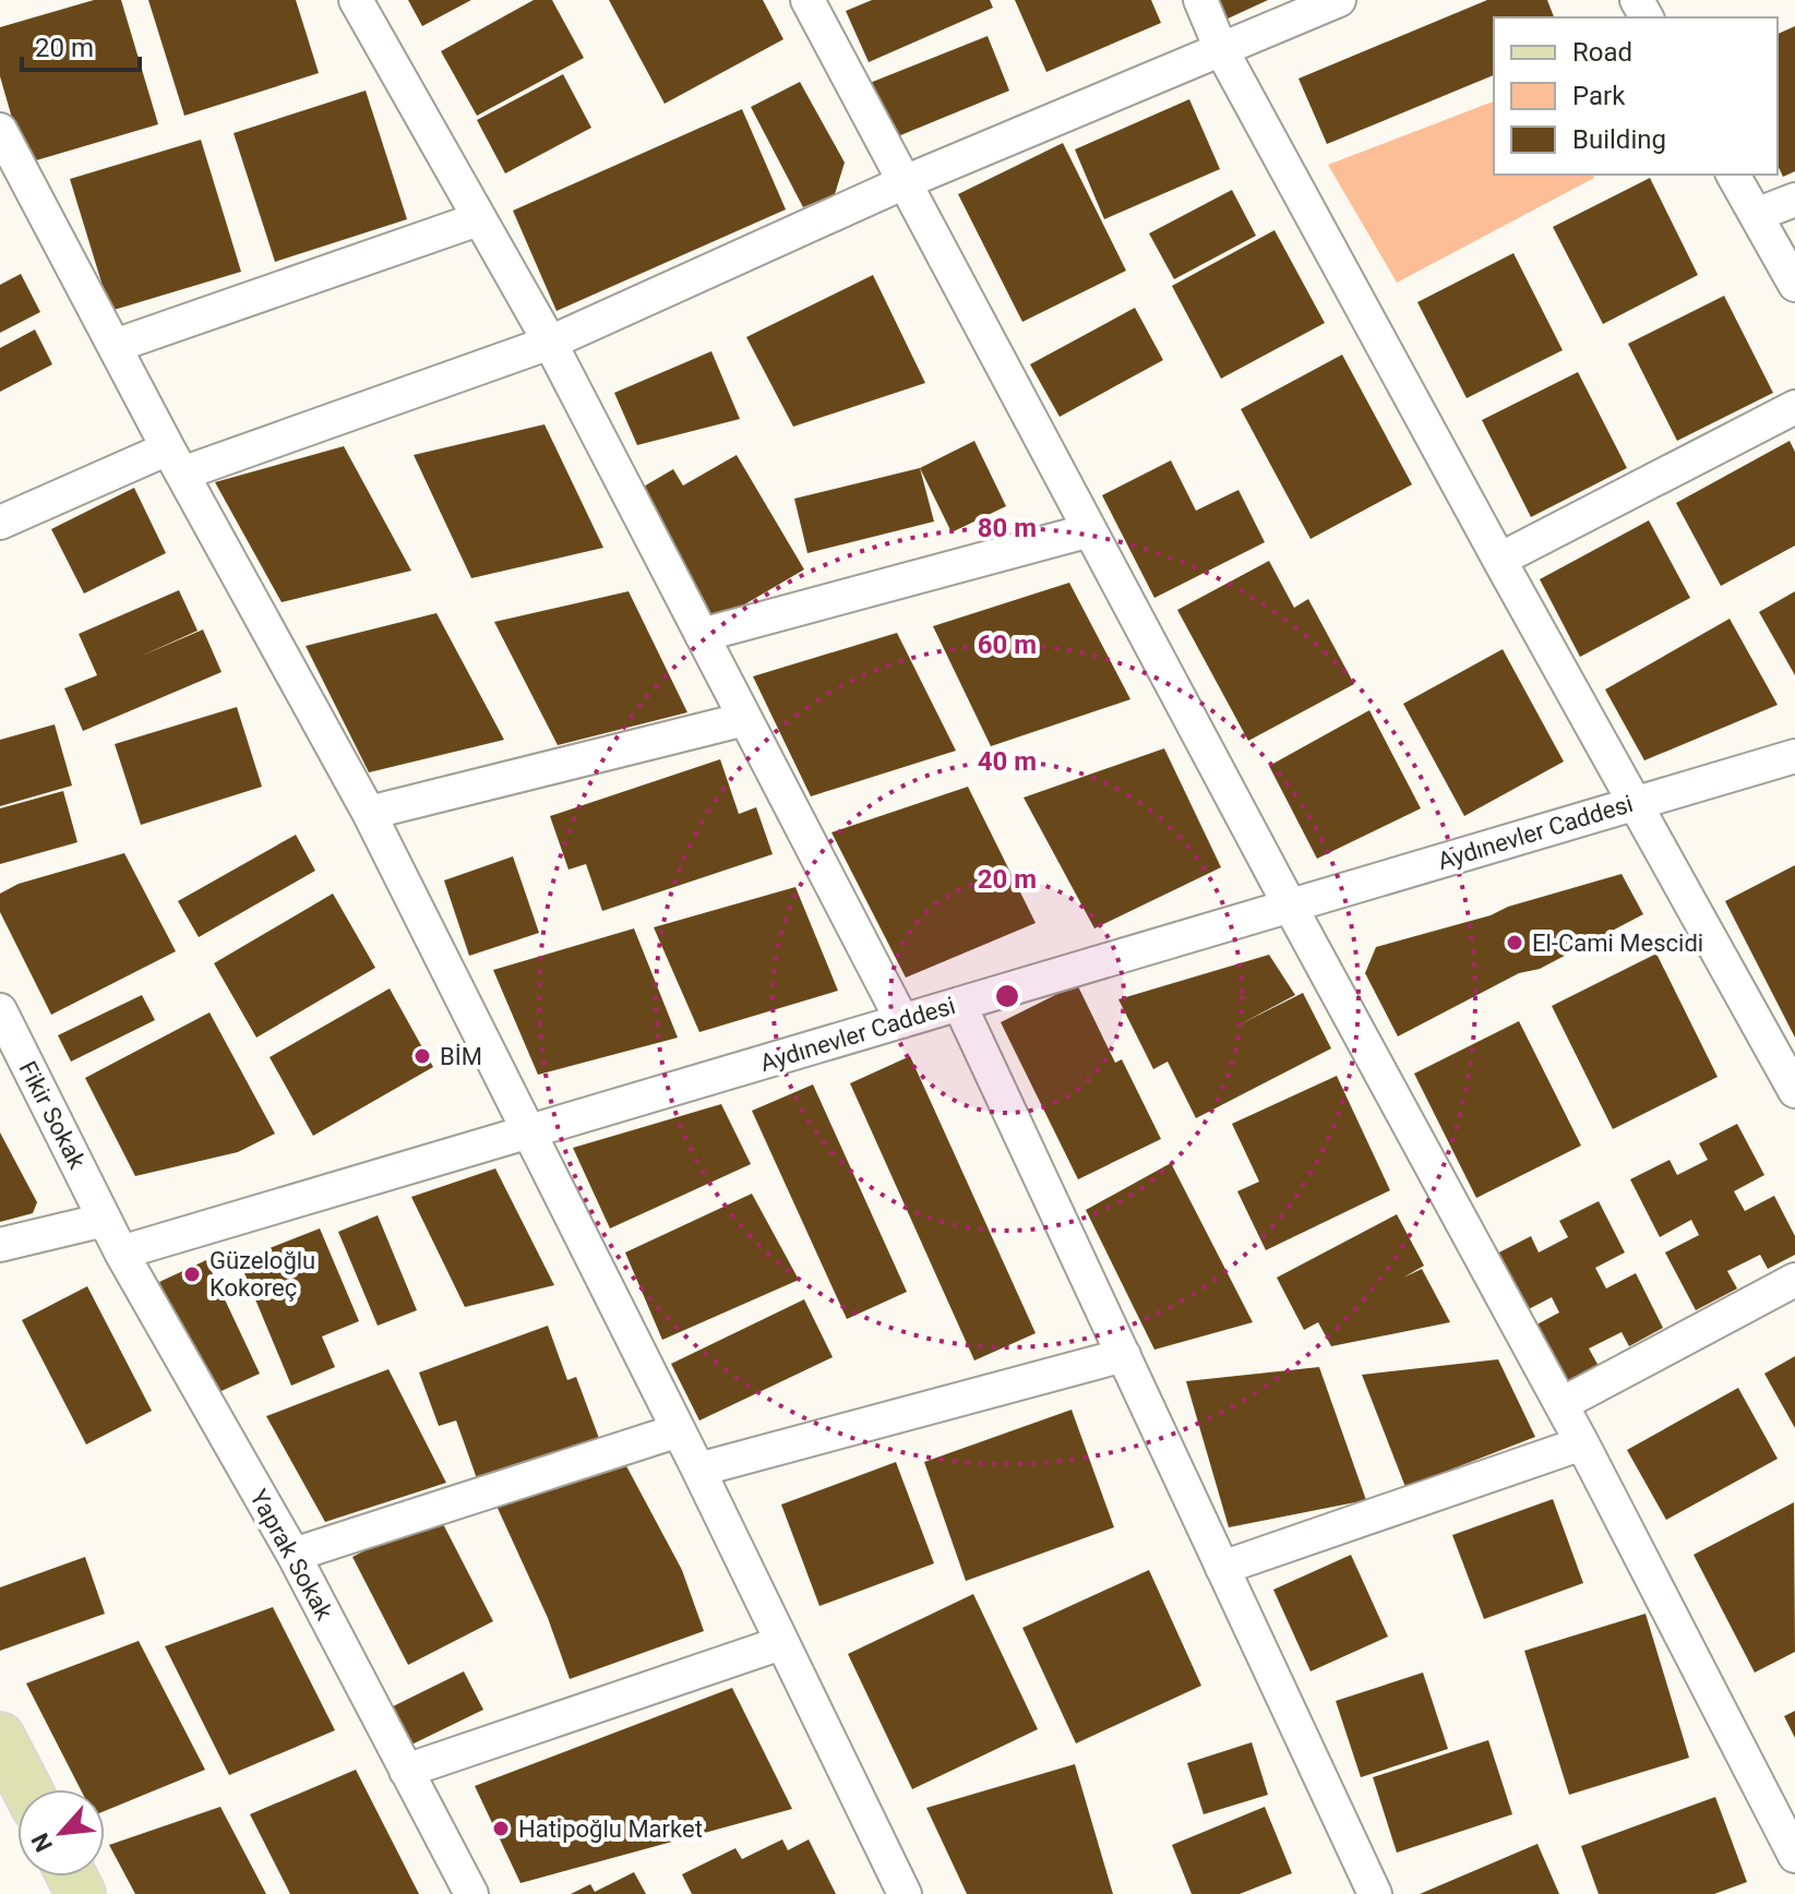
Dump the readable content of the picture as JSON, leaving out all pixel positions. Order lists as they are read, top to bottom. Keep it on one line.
{"streets":{"street":["Aydınevler Caddesi","Fikir Sokak","Yaprak Sokak"]},"crossings":[["Aydınevler Caddesi","Yaprak Sokak"],["Fikir Sokak","Yaprak Sokak"]],"places":["El-Cami Mescidi","BİM","Güzeloğlu Kokoreç","Hatipoğlu Market"],"legend":["Road","Park","Building"],"scale_bar":"20 m","north":"bottom left","rings":["80 m","60 m","40 m","20 m"]}
